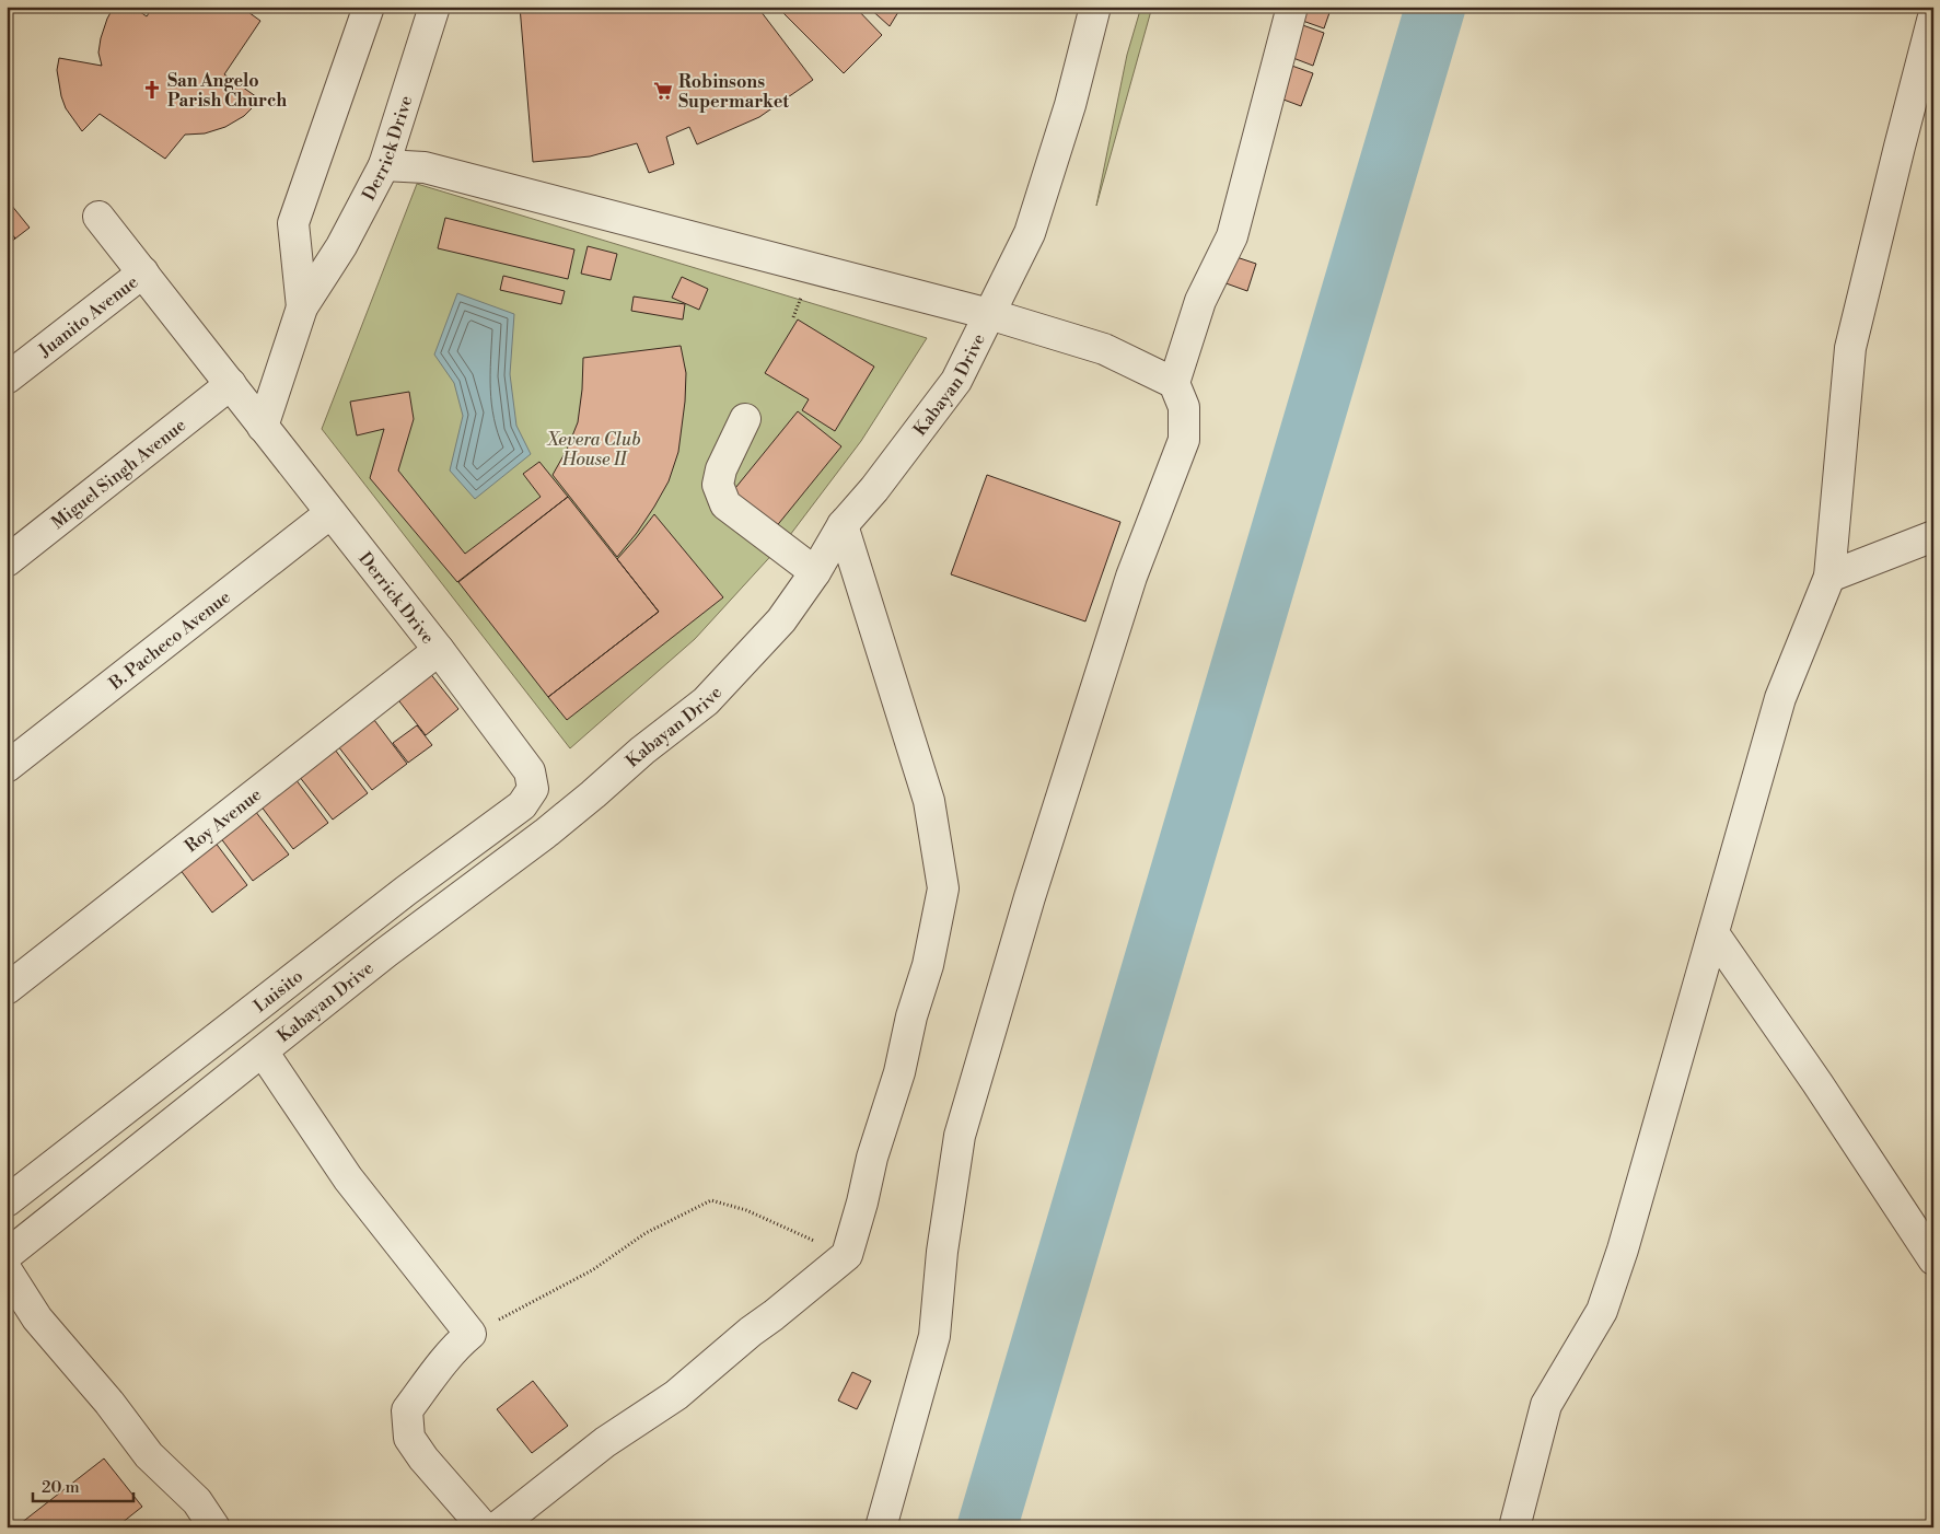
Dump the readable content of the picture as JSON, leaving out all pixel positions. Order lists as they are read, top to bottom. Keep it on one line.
{"streets":{"street":["Derrick Drive","Juanito Avenue","Kabayan Drive","Miguel Singh Avenue","B. Pacheco Avenue","Roy Avenue","Luisito"]},"crossings":[["Derrick Drive","Juanito Avenue"],["Derrick Drive","Miguel Singh Avenue"],["Derrick Drive","B. Pacheco Avenue"],["Derrick Drive","Roy Avenue"],["Derrick Drive","Luisito"]],"parks":["Xevera Club House II"],"places":{"church":["San Angelo Parish Church"],"supermarket":["Robinsons Supermarket"]},"scale_bar":"20 m"}
